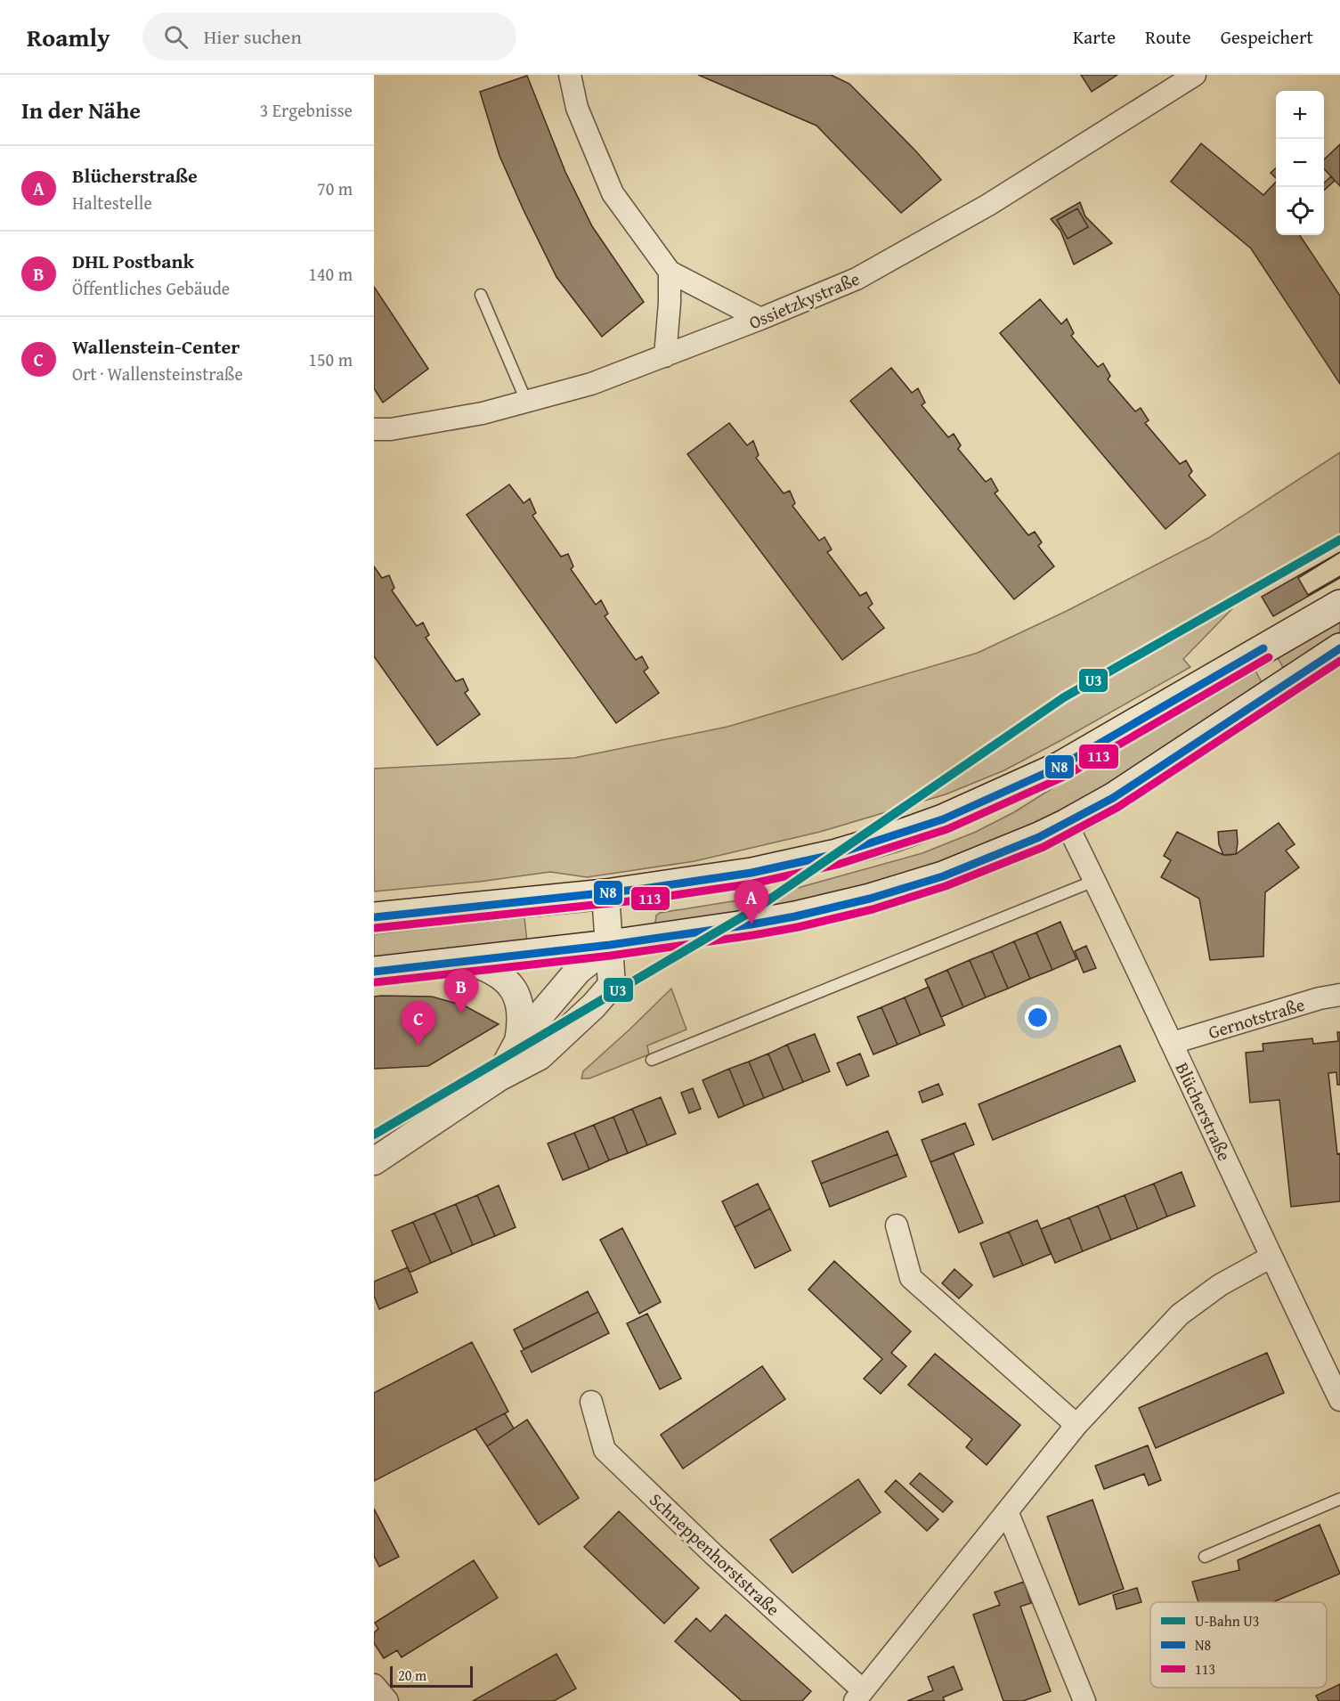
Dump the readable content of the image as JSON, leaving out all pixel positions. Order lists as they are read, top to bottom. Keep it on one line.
{"streets":{"street":["Ossietzkystraße","Gernotstraße","Blücherstraße","Schneppenhorststraße"]},"crossings":[["Gernotstraße","Blücherstraße"],["Blücherstraße","Schneppenhorststraße"]],"lines":["metro line U3","transit line N8","transit line 113"],"legend":["U-Bahn U3","N8","113"],"scale_bar":"20 m","page":{"header":"Roamly","search":"Hier suchen","nav":["Karte","Route","Gespeichert"],"heading":["In der Nähe","3 Ergebnisse"],"map_buttons":["+","−"],"list":[{"mark":"A","name":"Blücherstraße","note":"Haltestelle","value":"70 m"},{"mark":"B","name":"DHL Postbank","note":"Öffentliches Gebäude","value":"140 m"},{"mark":"C","name":"Wallenstein-Center","note":"Ort · Wallensteinstraße","value":"150 m"}],"pins":["A","B","C"],"scale":"20 m"}}
